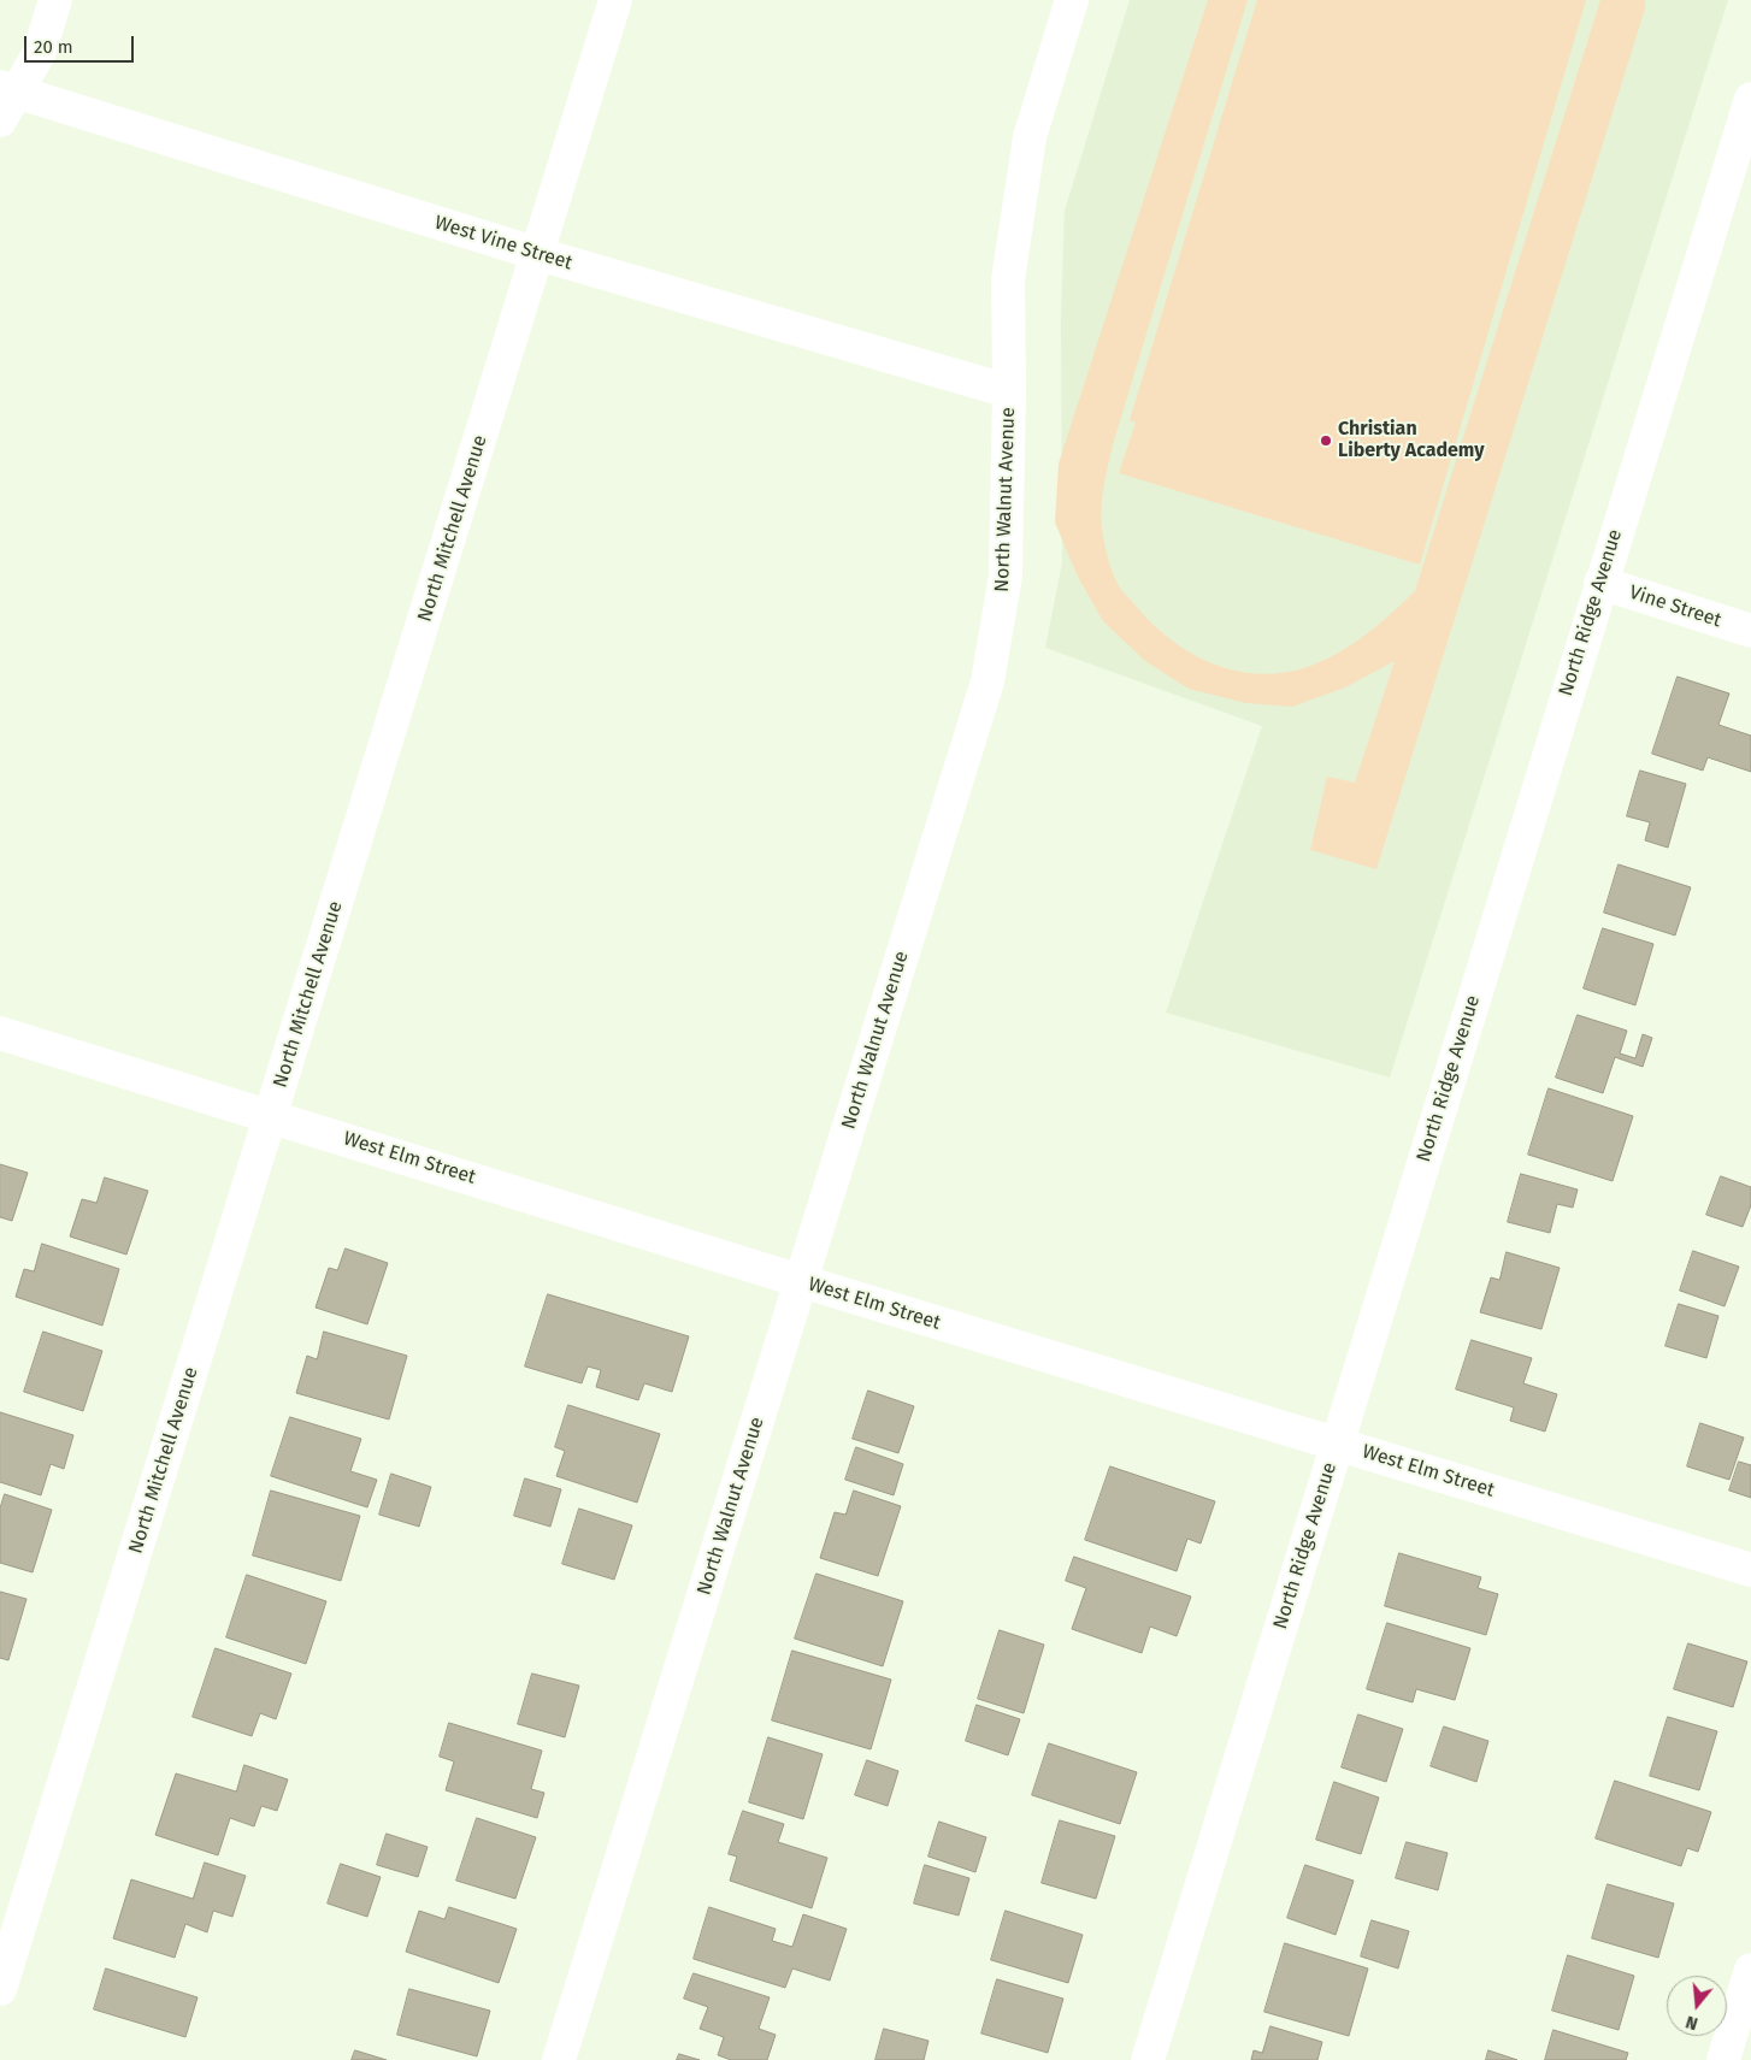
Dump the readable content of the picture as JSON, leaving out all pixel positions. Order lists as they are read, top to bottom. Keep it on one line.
{"streets":{"street":["West Vine Street","North Walnut Avenue","North Mitchell Avenue","Vine Street","North Ridge Avenue","West Elm Street"]},"crossings":[["West Vine Street","North Walnut Avenue"],["West Vine Street","North Mitchell Avenue"],["North Walnut Avenue","West Elm Street"],["North Mitchell Avenue","West Elm Street"],["Vine Street","North Ridge Avenue"],["North Ridge Avenue","West Elm Street"]],"places":["Christian Liberty Academy"],"scale_bar":"20 m","north":"bottom"}
